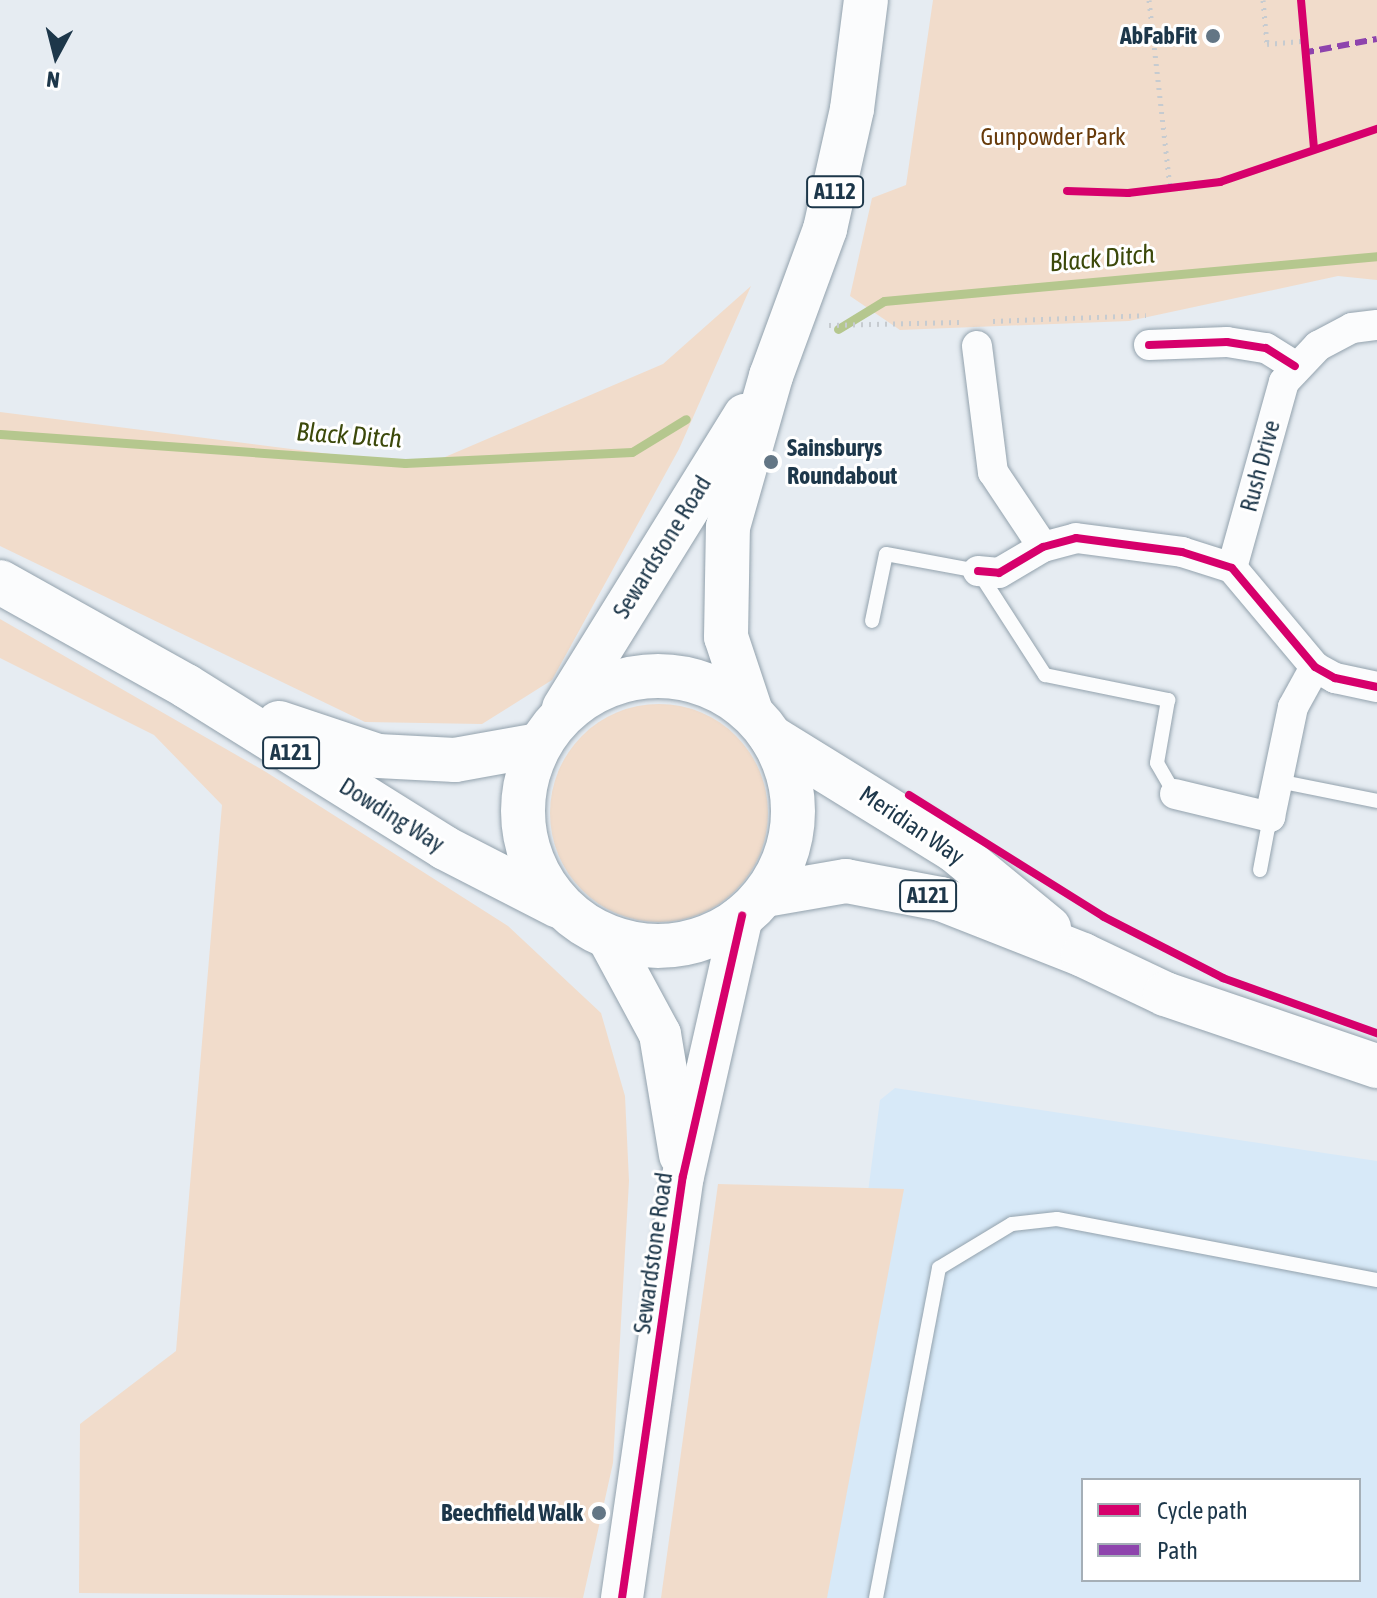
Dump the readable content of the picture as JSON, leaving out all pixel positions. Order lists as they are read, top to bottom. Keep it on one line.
{"streets":{"main road":["A112","Sewardstone Road","A121","Dowding Way","Meridian Way"],"street":["Rush Drive"]},"crossings":[["Sewardstone Road","Dowding Way"],["Sewardstone Road","Meridian Way"],["Dowding Way","Meridian Way"]],"water":["Black Ditch"],"parks":["Gunpowder Park"],"places":["AbFabFit","Sainsburys Roundabout","Beechfield Walk"],"legend":["Cycle path","Path"],"north":"bottom"}
